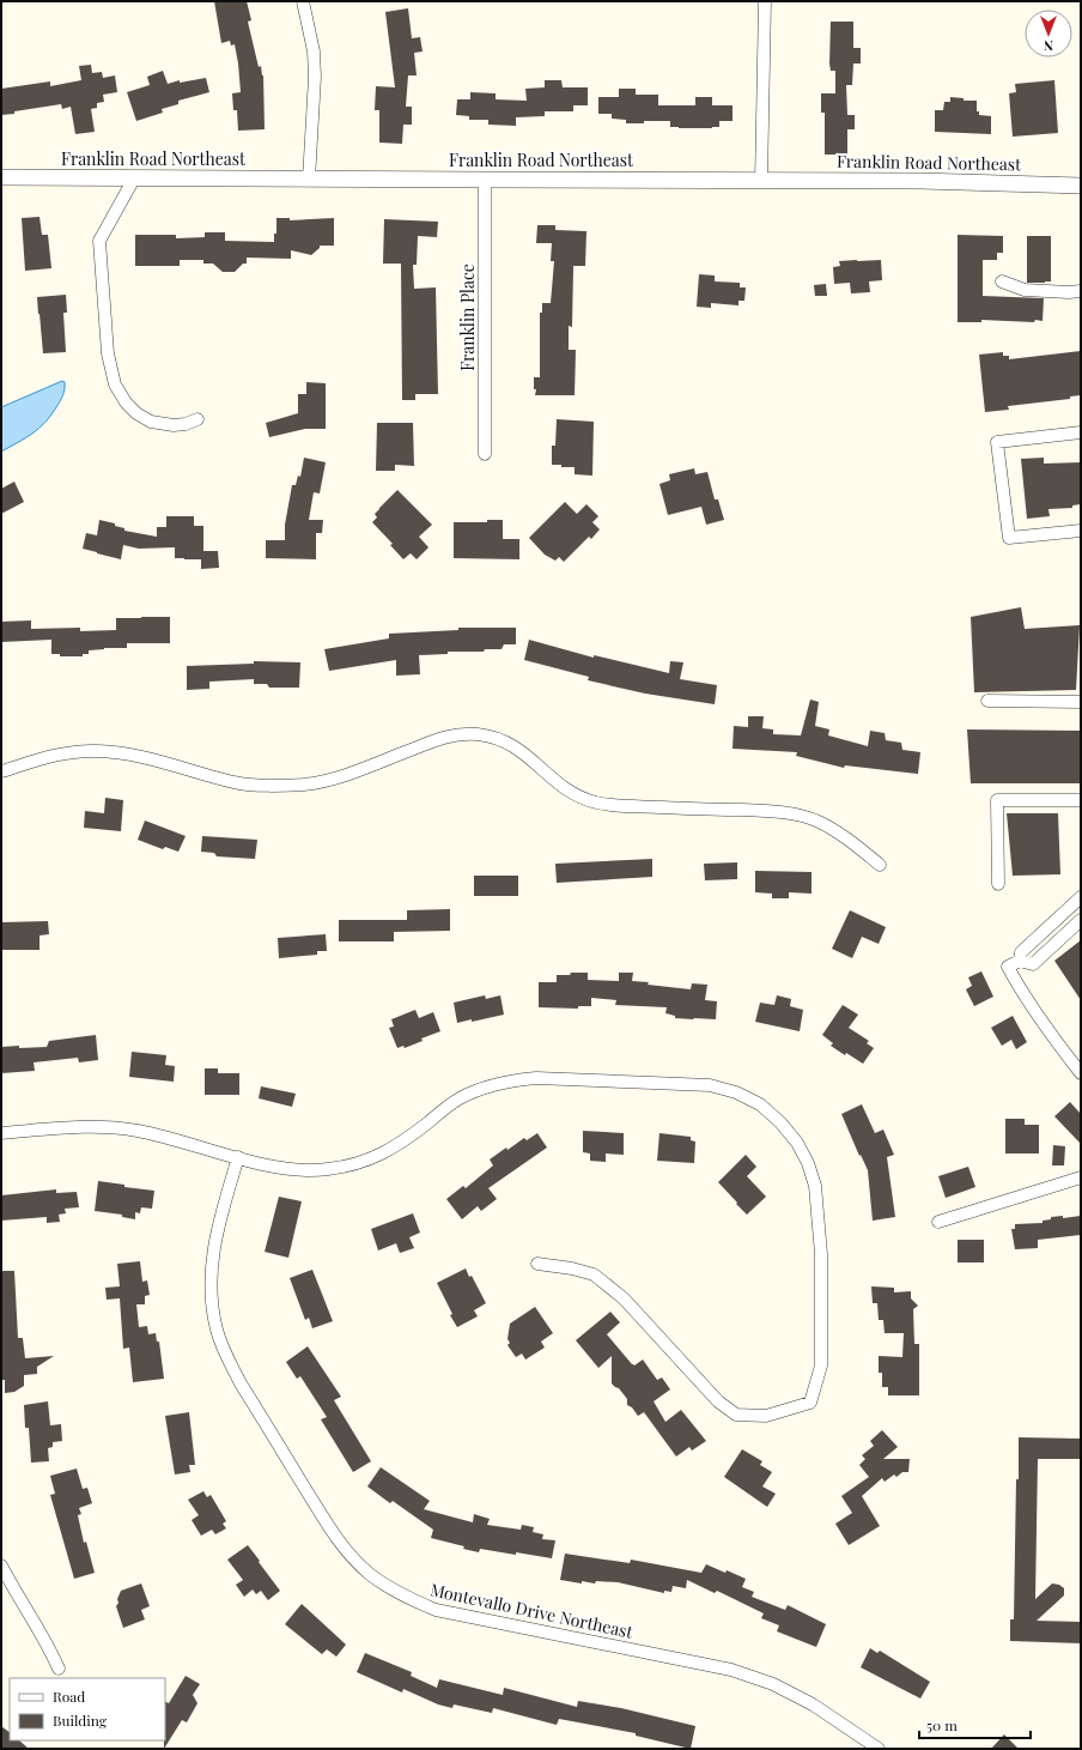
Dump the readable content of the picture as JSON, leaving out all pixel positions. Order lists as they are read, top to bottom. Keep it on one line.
{"streets":{"street":["Franklin Road Northeast","Franklin Place","Montevallo Drive Northeast"]},"crossings":[["Franklin Road Northeast","Franklin Place"]],"legend":["Road","Building"],"scale_bar":"50 m","north":"bottom"}
